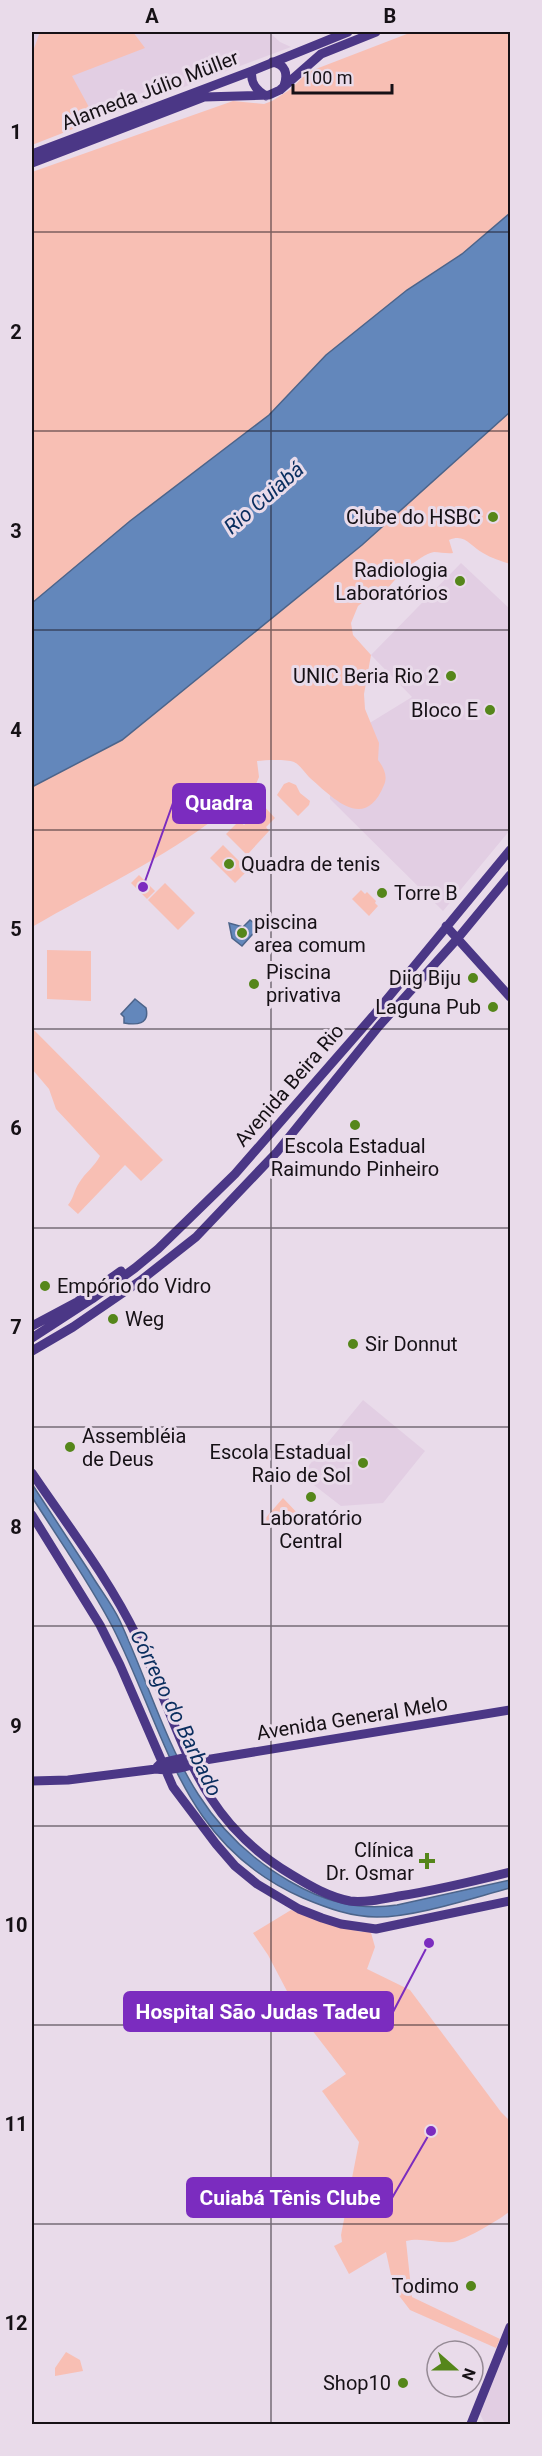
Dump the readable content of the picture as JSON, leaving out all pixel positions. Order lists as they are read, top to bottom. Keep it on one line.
{"streets":{"main road":["Alameda Júlio Müller","Avenida Beira Rio","Avenida General Melo"]},"water":["Rio Cuiabá","Córrego do Barbado"],"places":{"other":["Clube do HSBC","Radiologia Laboratórios","UNIC Beria Rio 2","Bloco E","Quadra de tenis","Quadra","Torre B","piscina area comum","Diig Biju","Piscina privativa","Laguna Pub","Escola Estadual Raimundo Pinheiro","Empório do Vidro","Weg","Sir Donnut","Assembléia de Deus","Escola Estadual Raio de Sol","Laboratório Central","Hospital São Judas Tadeu","Cuiabá Tênis Clube","Todimo","Shop10"],"health":["Clínica Dr. Osmar"]},"scale_bar":"100 m","north":"right","grid":{"columns":["A","B"],"rows":["1","2","3","4","5","6","7","8","9","10","11","12"]}}
